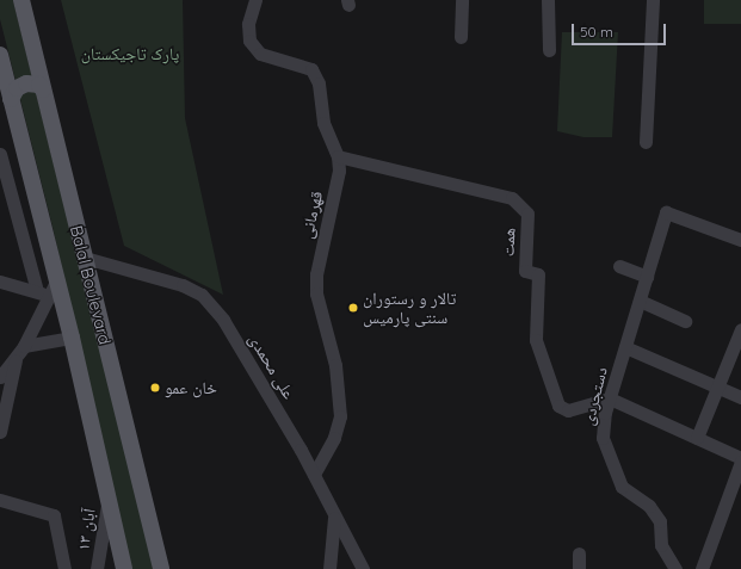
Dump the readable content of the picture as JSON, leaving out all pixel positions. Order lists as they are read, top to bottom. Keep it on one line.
{"streets":{"main road":["Balal Boulevard"],"street":["قهرمانی","همت","علی محمدی","دستجردی","۱۳ آبان"]},"crossings":[["قهرمانی","همت"],["قهرمانی","علی محمدی"],["همت","دستجردی"],["Balal Boulevard","علی محمدی"],["Balal Boulevard","۱۳ آبان"]],"parks":["پارک تاجیکستان"],"places":["تالار و رستوران سنتی پارمیس","خان عمو"],"scale_bar":"50 m"}
